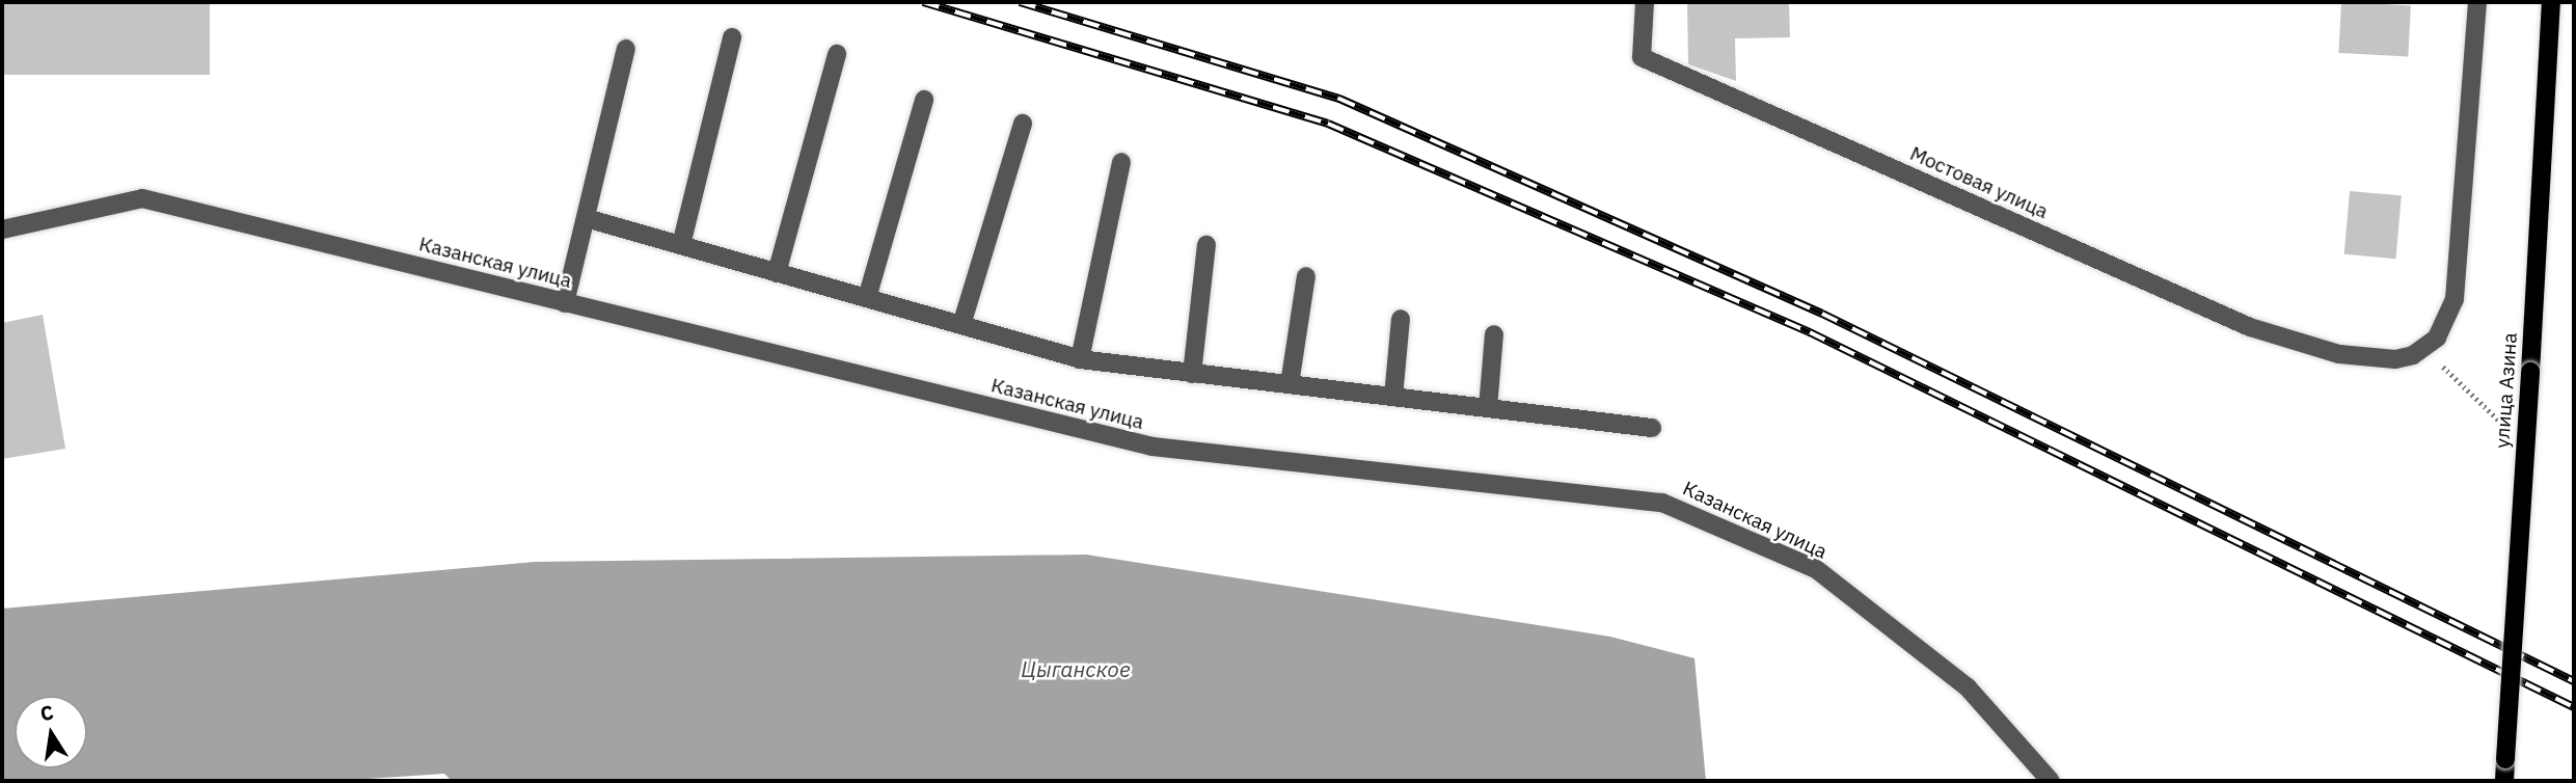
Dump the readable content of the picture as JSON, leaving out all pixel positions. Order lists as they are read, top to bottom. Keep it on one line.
{"streets":{"main road":["улица Азина"],"street":["Мостовая улица","Казанская улица"]},"water":["Цыганское"],"north":"top"}
